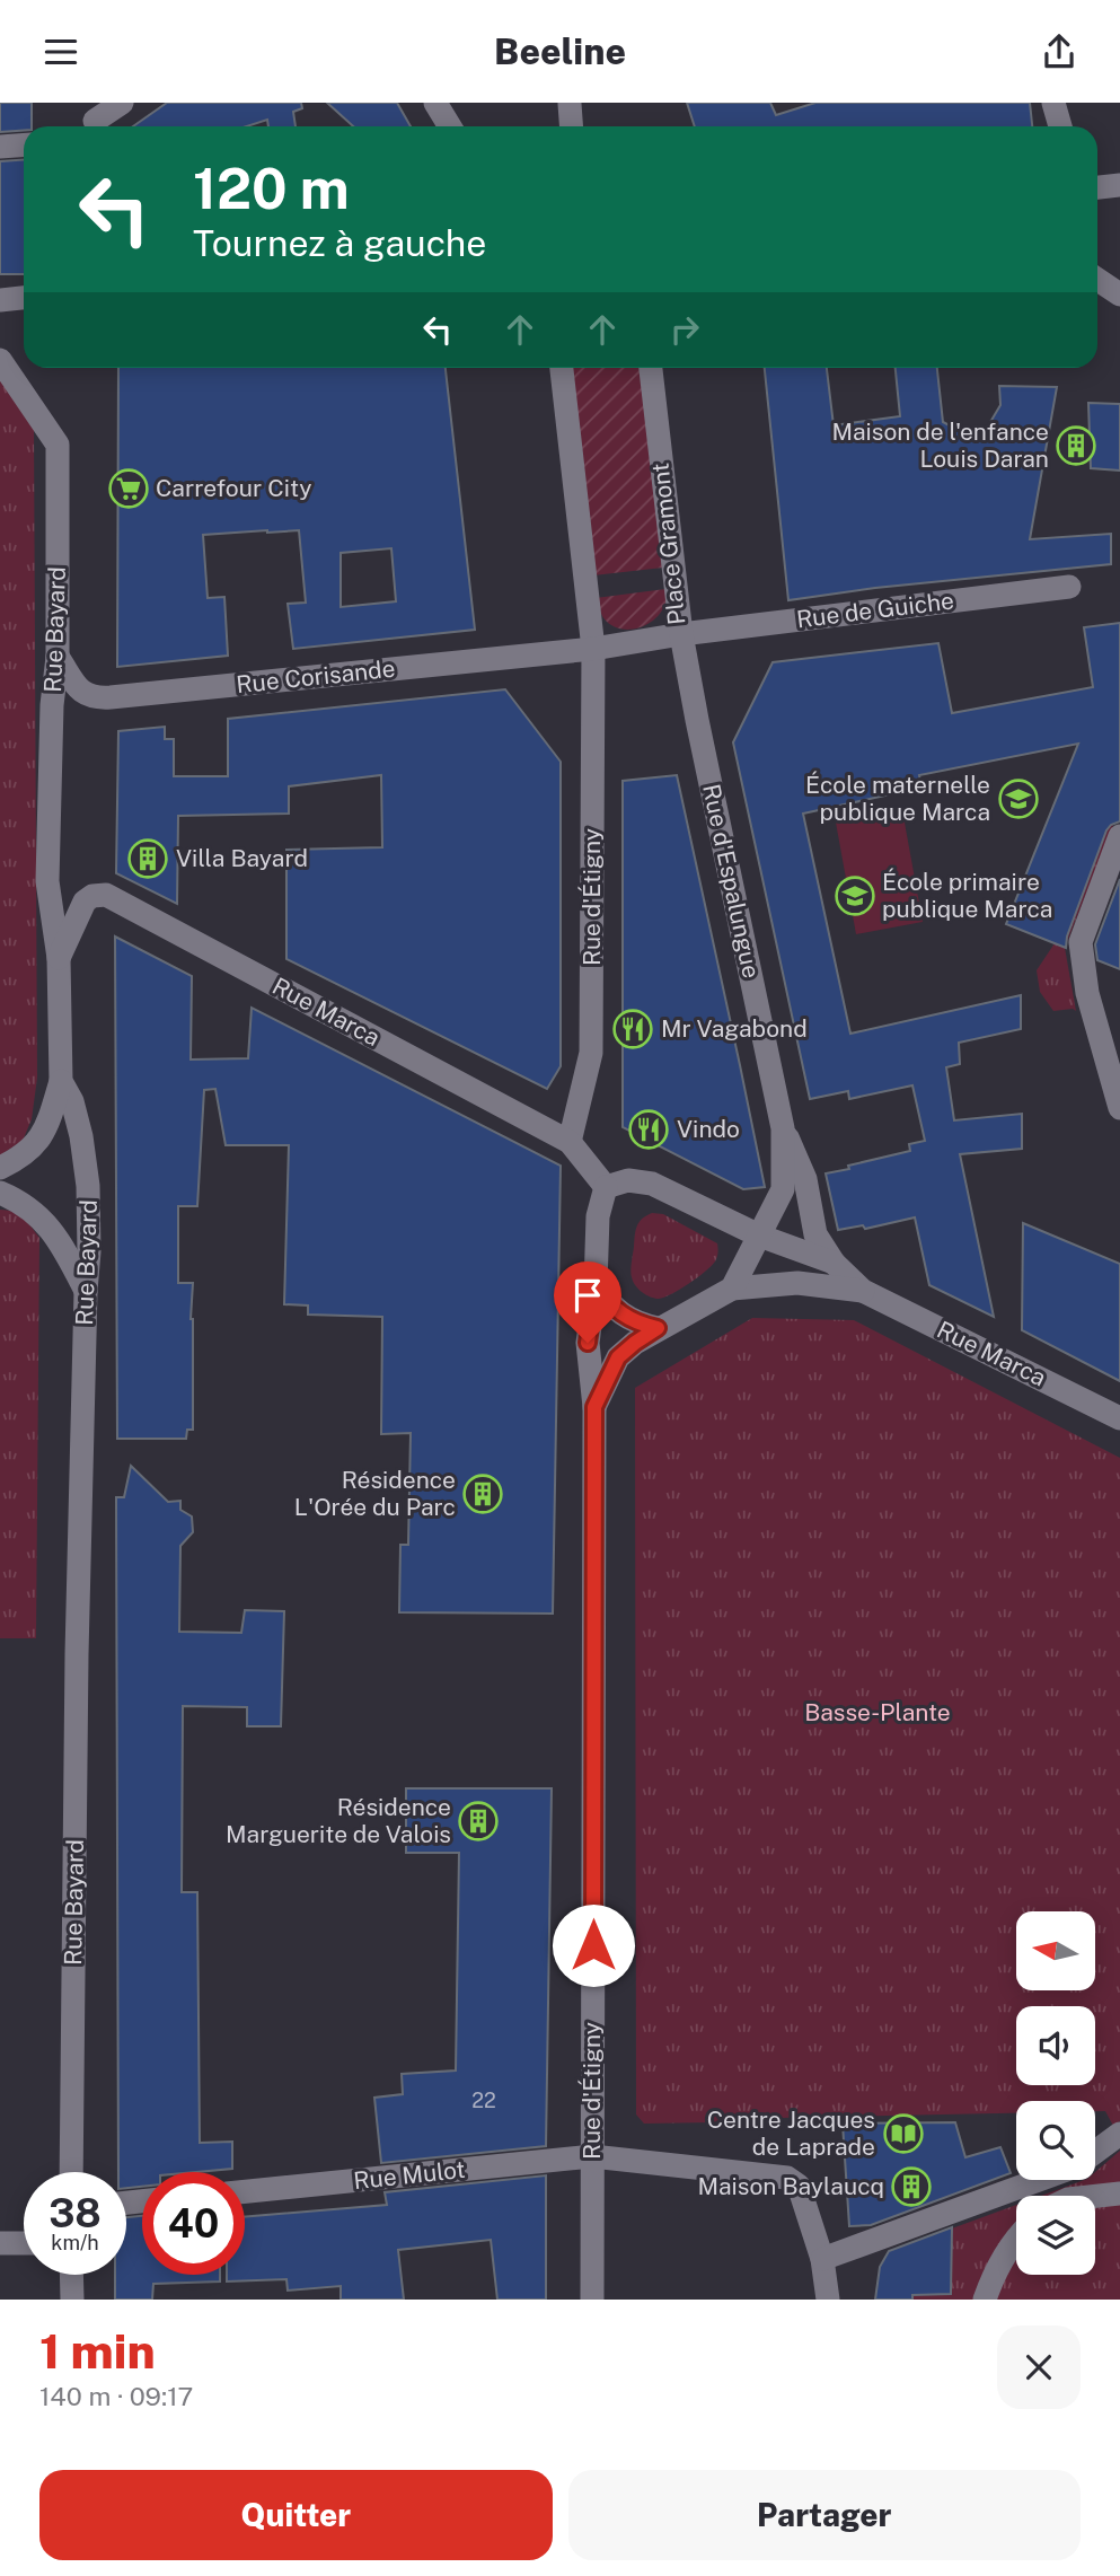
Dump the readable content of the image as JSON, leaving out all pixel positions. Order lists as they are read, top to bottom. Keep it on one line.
{"streets":{"street":["Place Gramont","Rue de Guiche","Rue Bayard","Rue Corisande","Rue d'Espalungue","Rue d'Étigny","Rue Marca","Rue Mulot"]},"crossings":[["Place Gramont","Rue de Guiche"],["Place Gramont","Rue Corisande"],["Place Gramont","Rue d'Espalungue"],["Place Gramont","Rue d'Étigny"],["Rue de Guiche","Rue d'Espalungue"],["Rue Bayard","Rue Corisande"],["Rue Bayard","Rue Marca"],["Rue Corisande","Rue d'Étigny"],["Rue d'Espalungue","Rue d'Étigny"],["Rue d'Espalungue","Rue Marca"],["Rue d'Étigny","Rue Marca"],["Rue d'Étigny","Rue Mulot"]],"parks":["Basse-Plante"],"places":{"building":["Maison de l'enfance Louis Daran","Villa Bayard","Résidence L'Orée du Parc","Résidence Marguerite de Valois","Maison Baylaucq"],"supermarket":["Carrefour City"],"school or university":["École maternelle publique Marca","École primaire publique Marca"],"restaurant":["Mr Vagabond","Vindo"],"library":["Centre Jacques de Laprade"]},"house_numbers":["22"],"north":"left","page":{"header":"Beeline","turn":["120 m","Tournez à gauche"],"speed":"38 km/h","limit":"40","heading":["1 min","140 m · 09:17"],"buttons":["Quitter","Partager"]}}
